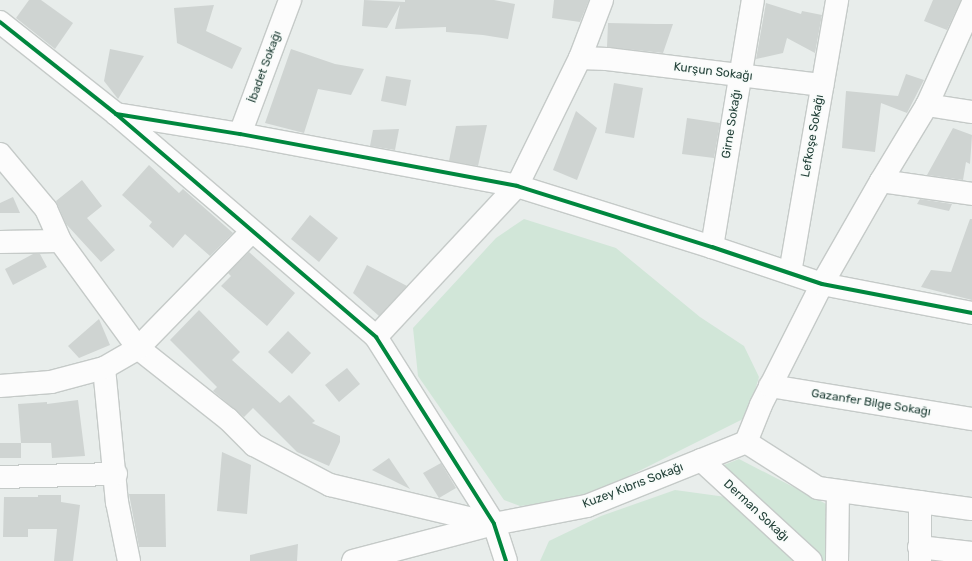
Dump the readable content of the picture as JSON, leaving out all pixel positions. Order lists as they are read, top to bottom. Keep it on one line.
{"streets":{"street":["İbadet Sokağı","Kurşun Sokağı","Girne Sokağı","Lefkoşe Sokağı","Gazanfer Bilge Sokağı","Kuzey Kıbrıs Sokağı","Derman Sokağı"]},"crossings":[["Kurşun Sokağı","Girne Sokağı"],["Kurşun Sokağı","Lefkoşe Sokağı"],["Kuzey Kıbrıs Sokağı","Derman Sokağı"]]}
